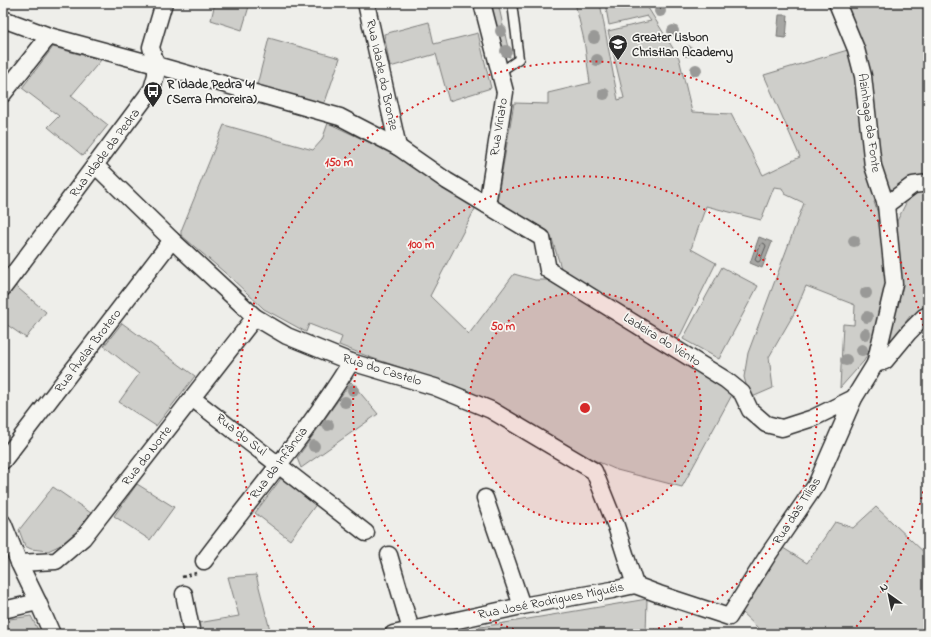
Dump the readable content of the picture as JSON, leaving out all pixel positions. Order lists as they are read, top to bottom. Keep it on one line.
{"streets":{"street":["Rua Idade do Bronze","Azinhaga da Fonte","Rua Viriato","Rua Idade da Pedra","Ladeira do Vento","Rua Avelar Brotero","Rua do Castelo","Rua do Sul","Rua do Norte","Rua da Infância","Rua das Tílias","Rua José Rodrigues Miguéis"]},"crossings":[["Rua Idade do Bronze","Ladeira do Vento"],["Azinhaga da Fonte","Rua das Tílias"],["Rua Viriato","Ladeira do Vento"],["Rua Idade da Pedra","Ladeira do Vento"],["Rua Idade da Pedra","Rua do Castelo"],["Ladeira do Vento","Rua das Tílias"],["Rua Avelar Brotero","Rua do Castelo"],["Rua do Castelo","Rua do Norte"],["Rua do Castelo","Rua da Infância"],["Rua do Castelo","Rua José Rodrigues Miguéis"],["Rua do Sul","Rua do Norte"],["Rua do Sul","Rua da Infância"],["Rua das Tílias","Rua José Rodrigues Miguéis"]],"places":{"school or university":["Greater Lisbon Christian Academy"],"bus stop":["R Idade Pedra 41 (Serra Amoreira)"]},"north":"top left","rings":["150 m","100 m","50 m"]}
